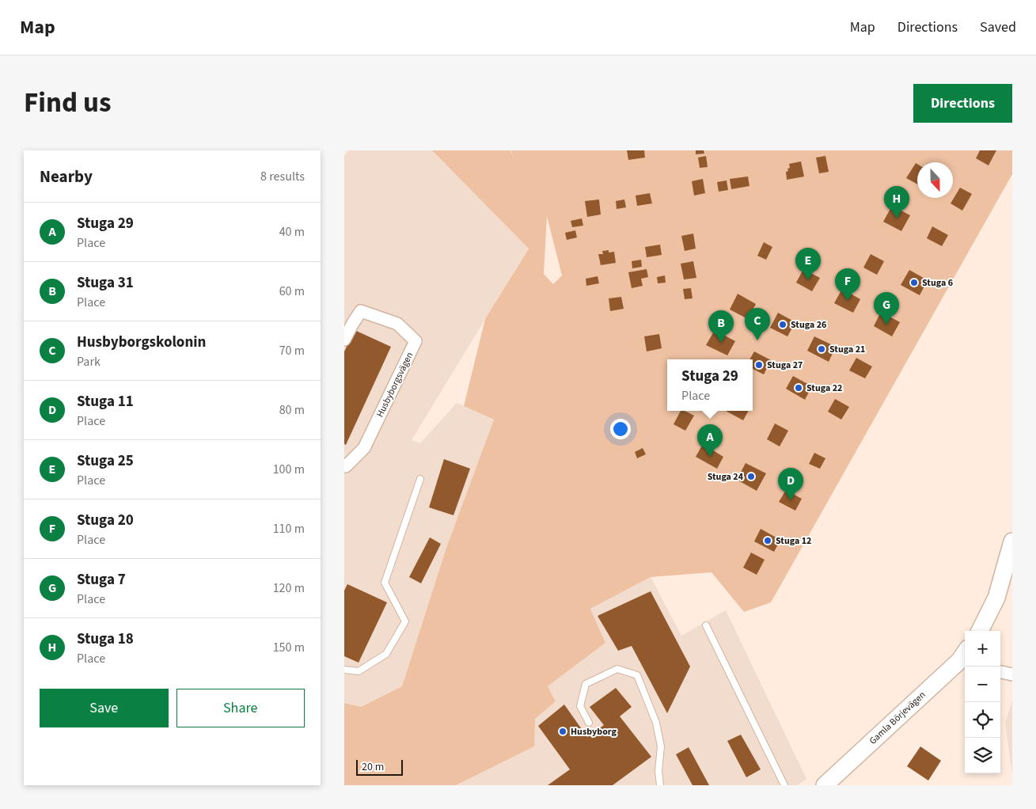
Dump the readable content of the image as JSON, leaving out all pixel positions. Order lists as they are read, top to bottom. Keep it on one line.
{"streets":{"street":["Husbyborgsvägen","Gamla Börjevägen"]},"places":["Stuga 6","Stuga 26","Stuga 21","Stuga 27","Stuga 22","Stuga 24","Stuga 12","Husbyborg"],"scale_bar":"20 m","north":"bottom","page":{"header":"Map","nav":["Map","Directions","Saved"],"title":"Find us","buttons":["Directions",["Save","Share"]],"heading":["Nearby","8 results"],"pins":["H","E","F","G","C","B","A","D"],"list":[{"mark":"A","name":"Stuga 29","note":"Place","value":"40 m"},{"mark":"B","name":"Stuga 31","note":"Place","value":"60 m"},{"mark":"C","name":"Husbyborgskolonin","note":"Park","value":"70 m"},{"mark":"D","name":"Stuga 11","note":"Place","value":"80 m"},{"mark":"E","name":"Stuga 25","note":"Place","value":"100 m"},{"mark":"F","name":"Stuga 20","note":"Place","value":"110 m"},{"mark":"G","name":"Stuga 7","note":"Place","value":"120 m"},{"mark":"H","name":"Stuga 18","note":"Place","value":"150 m"}],"popup":["Stuga 29","Place"],"map_buttons":["+","−"],"scale":"20 m"}}
